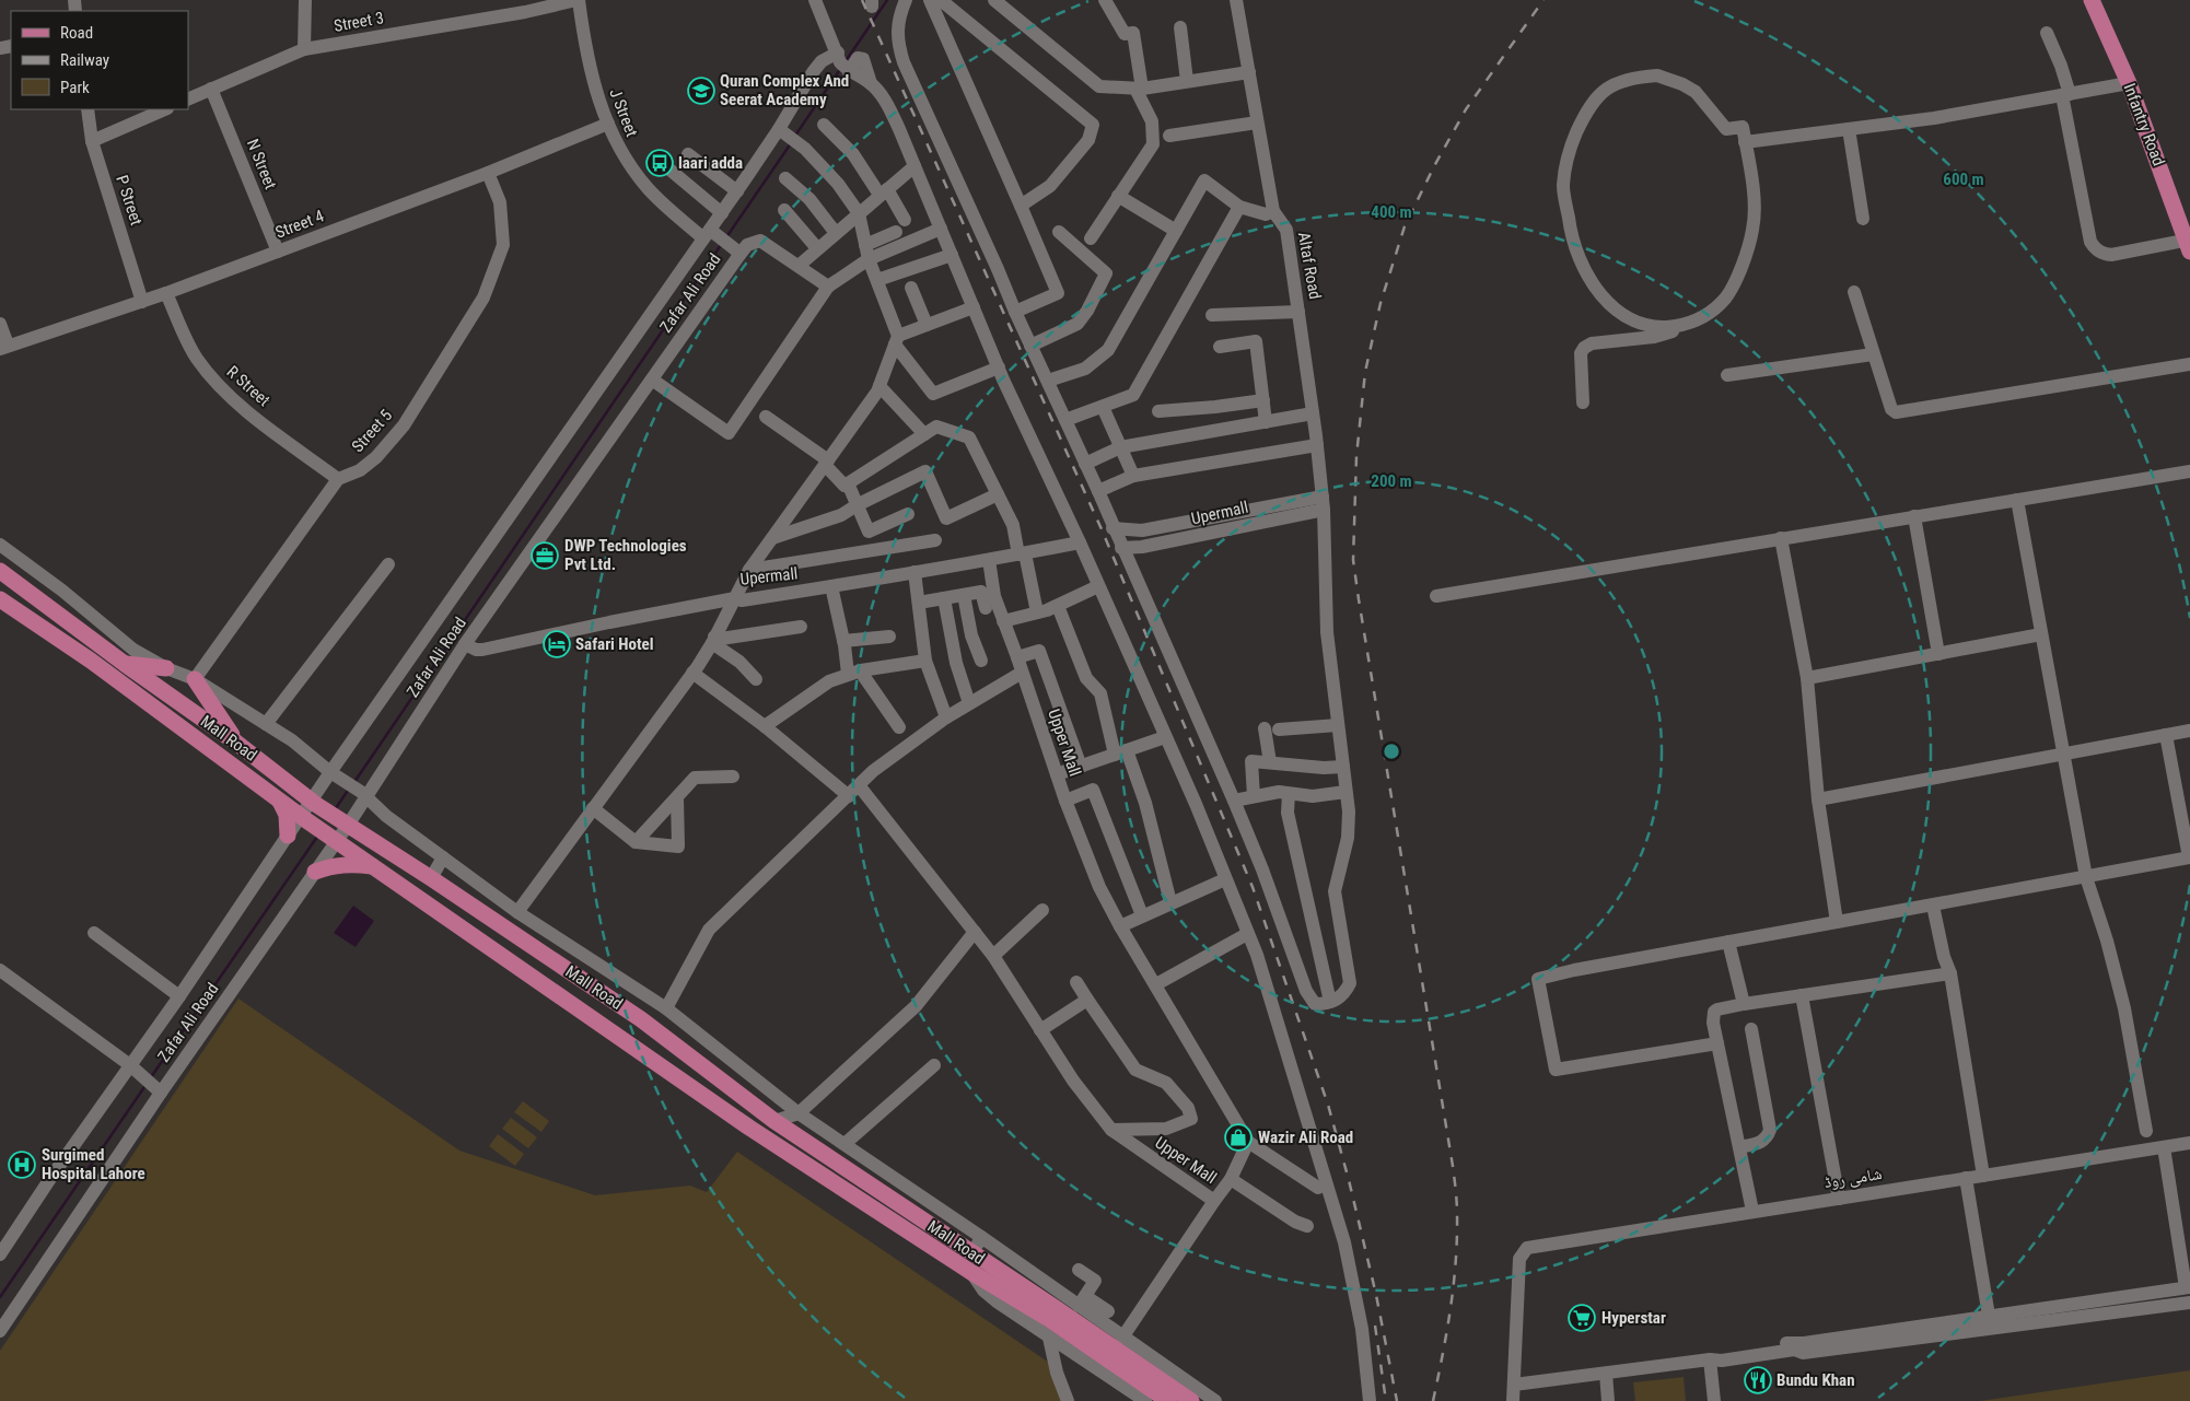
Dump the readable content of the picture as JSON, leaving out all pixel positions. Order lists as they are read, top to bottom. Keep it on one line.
{"streets":{"main road":["Infantry Road","Mall Road"],"street":["Street 3","J Street","N Street","P Street","Street 4","Altaf Road","Zafar Ali Road","R Street","Street 5","Upermall","Upper Mall","شامی روڈ"]},"crossings":[["Street 3","J Street"],["Street 3","N Street"],["J Street","Street 4"],["J Street","Zafar Ali Road"],["N Street","Street 4"],["P Street","Street 4"],["Street 4","R Street"],["Street 4","Street 5"],["Altaf Road","Upermall"],["Zafar Ali Road","Upermall"],["Zafar Ali Road","Mall Road"],["R Street","Street 5"],["Upermall","Upper Mall"]],"places":{"school or university":["Quran Complex And Seerat Academy"],"bus stop":["laari adda"],"office":["DWP Technologies Pvt Ltd."],"hotel":["Safari Hotel"],"shop":["Wazir Ali Road"],"hospital":["Surgimed Hospital Lahore"],"supermarket":["Hyperstar"],"restaurant":["Bundu Khan"]},"legend":["Road","Railway","Park"],"rings":["600 m","400 m","200 m"]}
